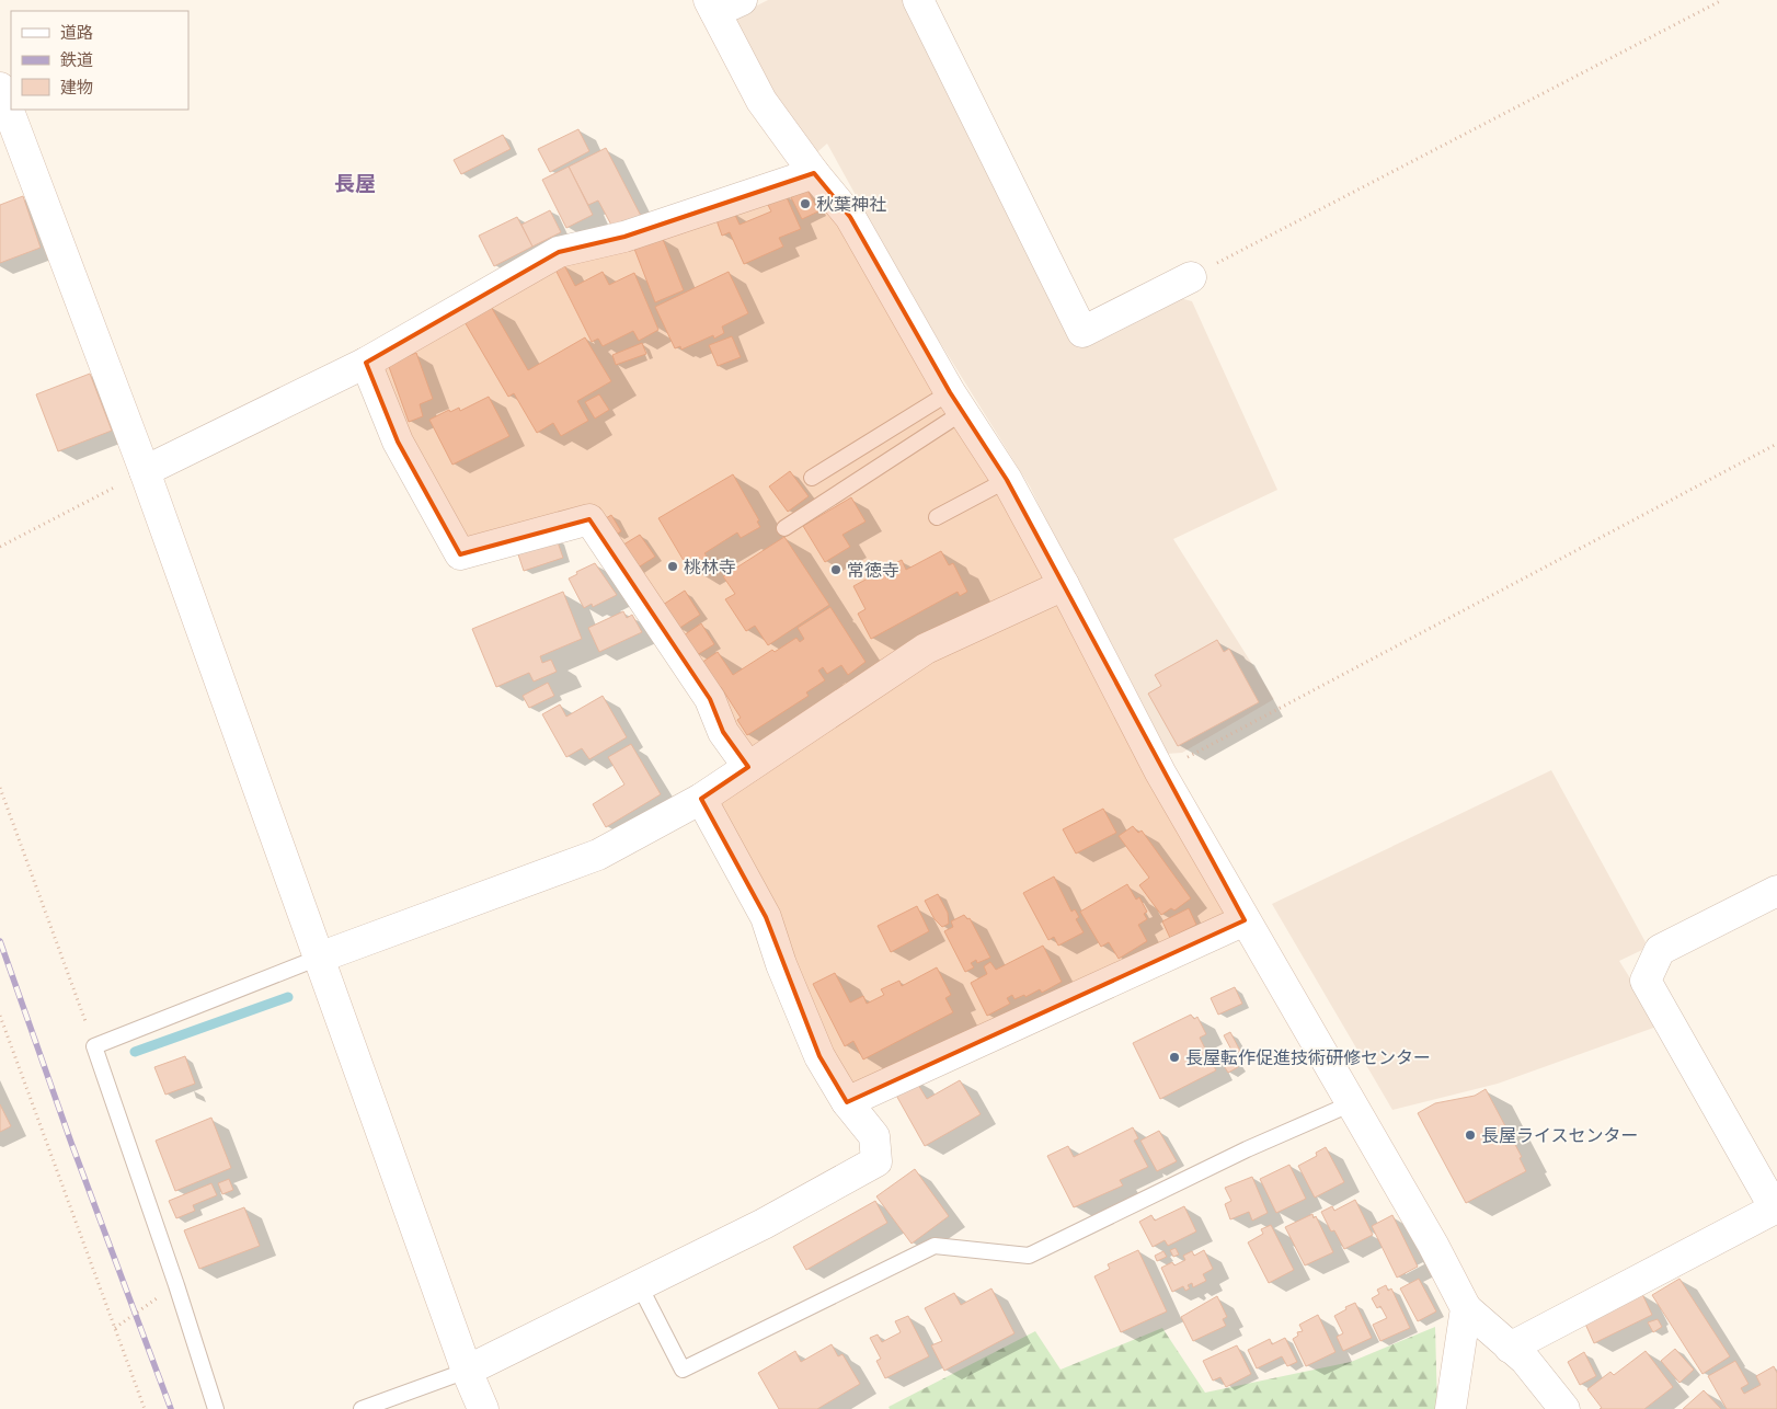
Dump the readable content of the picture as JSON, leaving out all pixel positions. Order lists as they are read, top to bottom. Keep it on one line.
{"districts":["長屋"],"places":["秋葉神社","桃林寺","常徳寺","長屋転作促進技術研修センター","長屋ライスセンター"],"legend":["道路","鉄道","建物"]}
